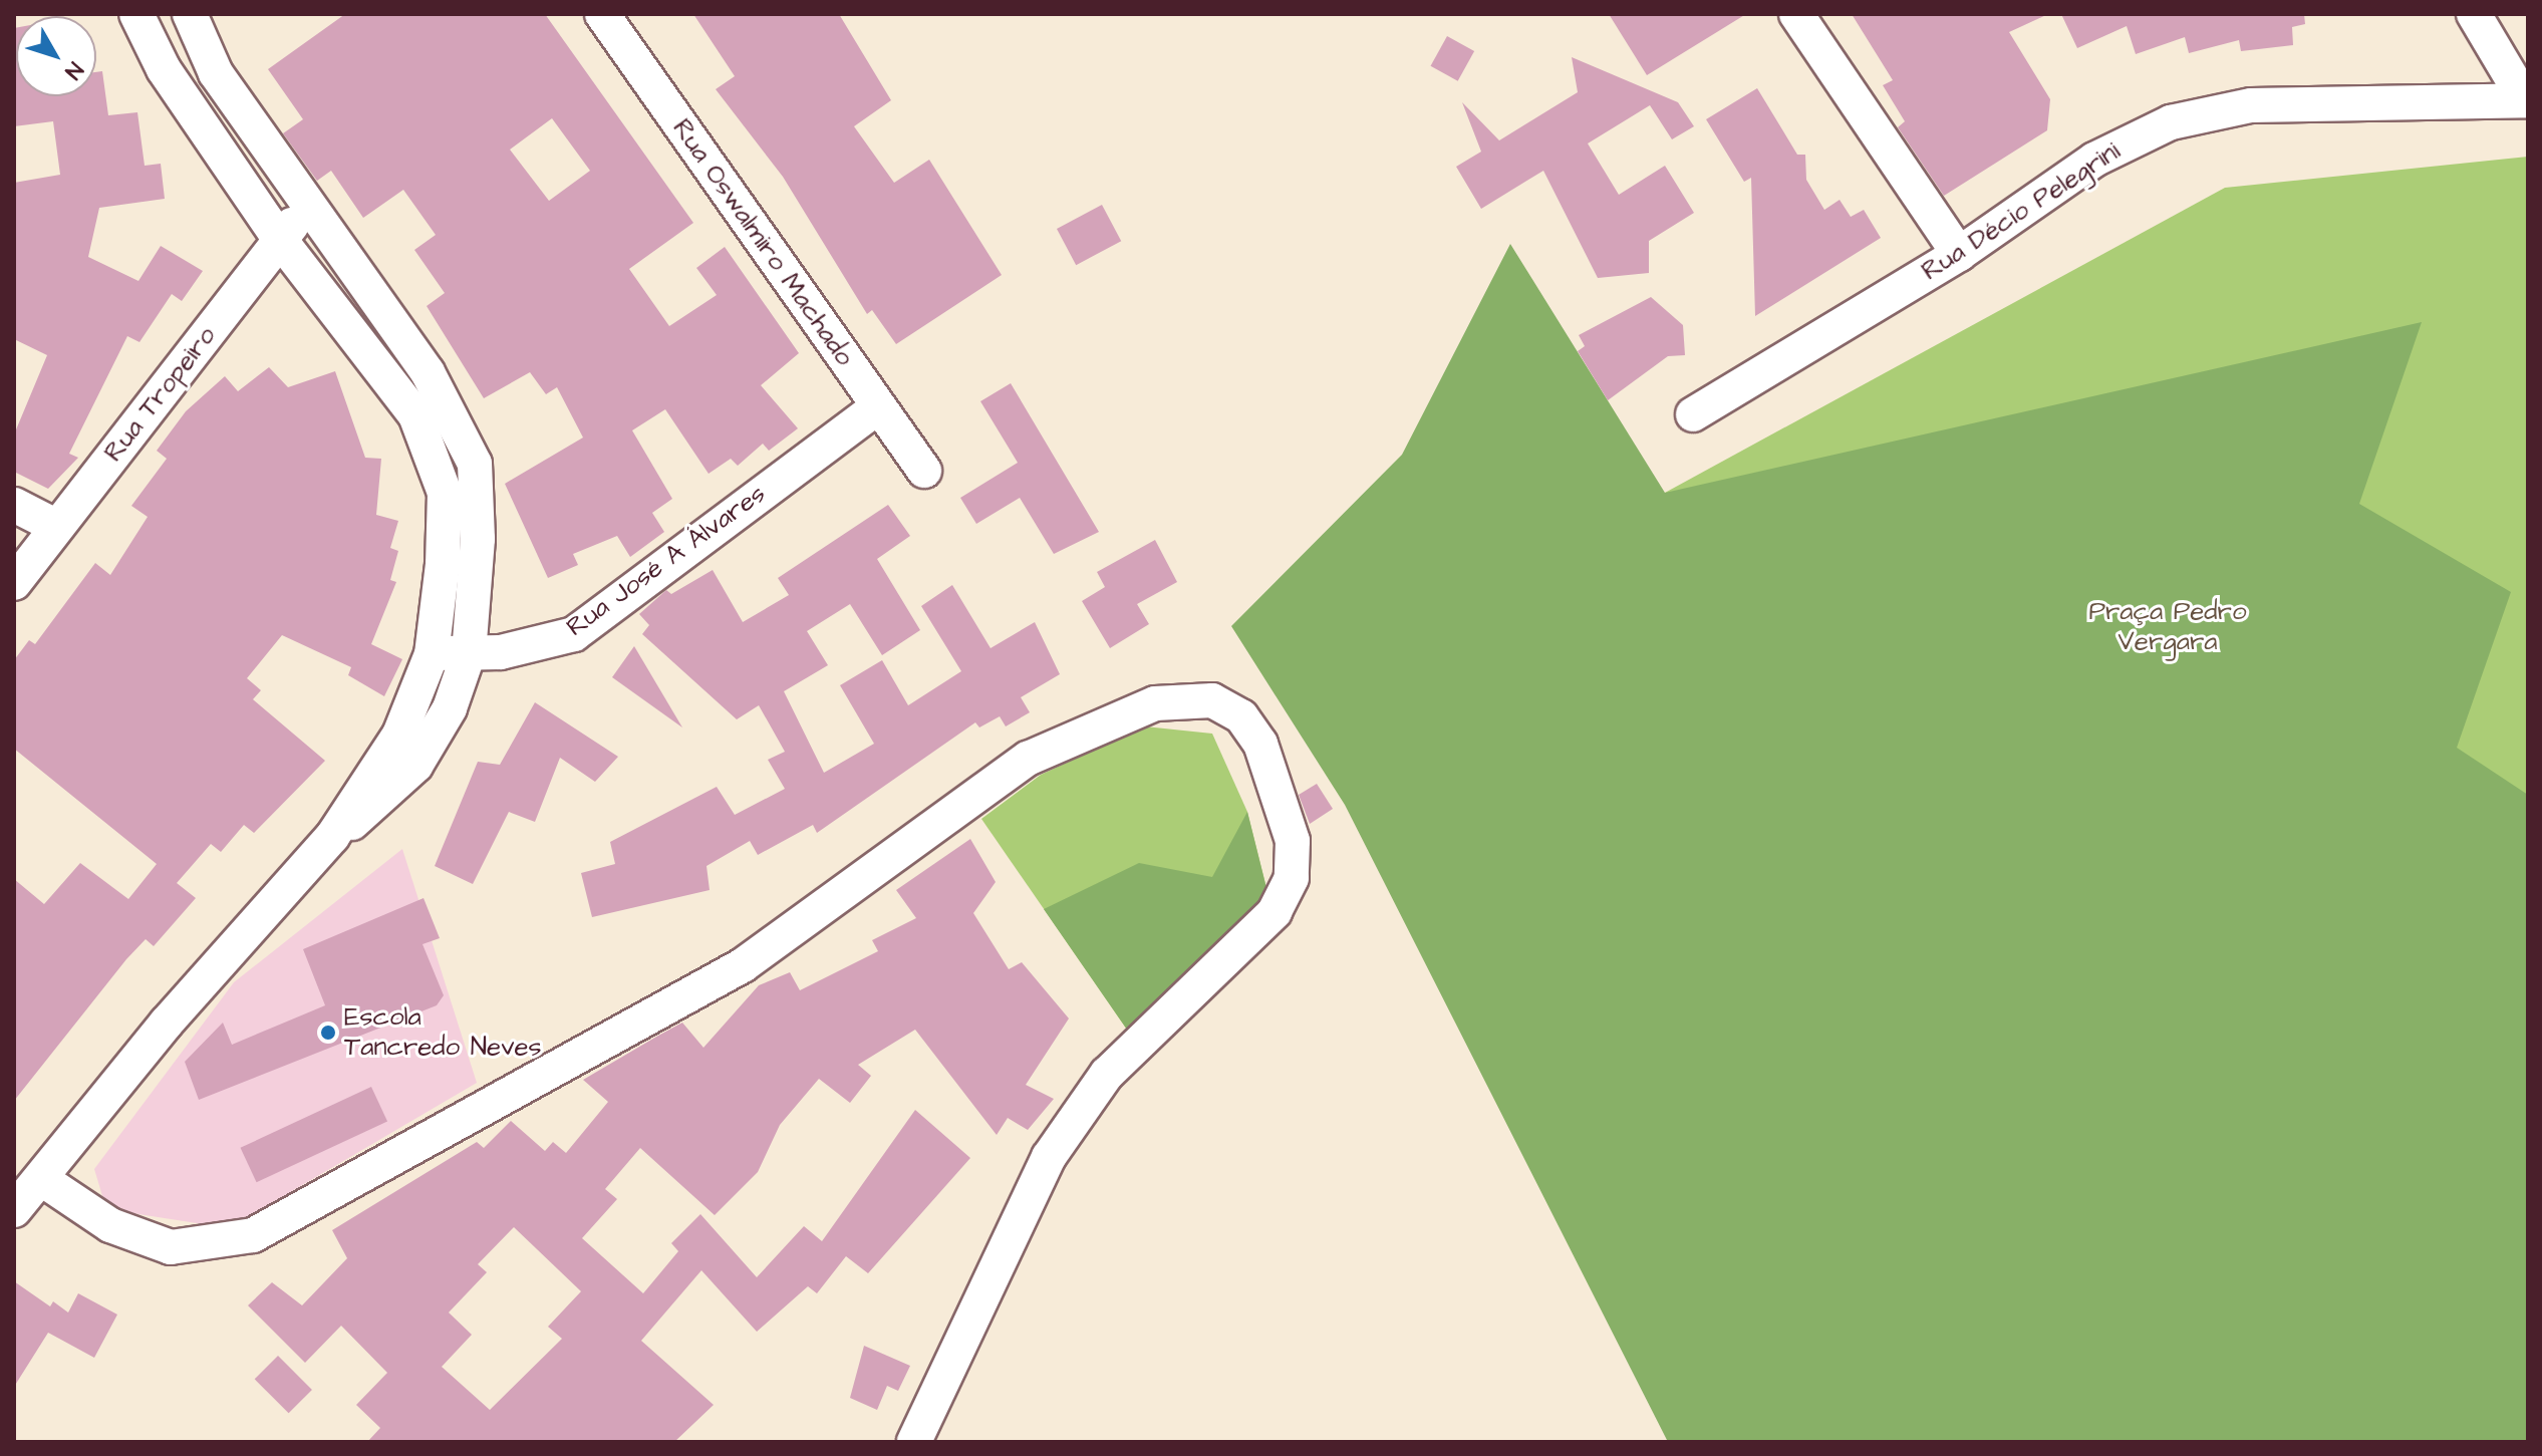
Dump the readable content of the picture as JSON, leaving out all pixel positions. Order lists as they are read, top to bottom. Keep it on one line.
{"streets":{"street":["Rua Décio Pelegrini","Rua Oswalmiro Machado","Rua Tropeiro","Rua José A Álvares"]},"crossings":[["Rua Oswalmiro Machado","Rua José A Álvares"]],"parks":["Praça Pedro Vergara"],"places":["Escola Tancredo Neves"],"north":"bottom right"}
